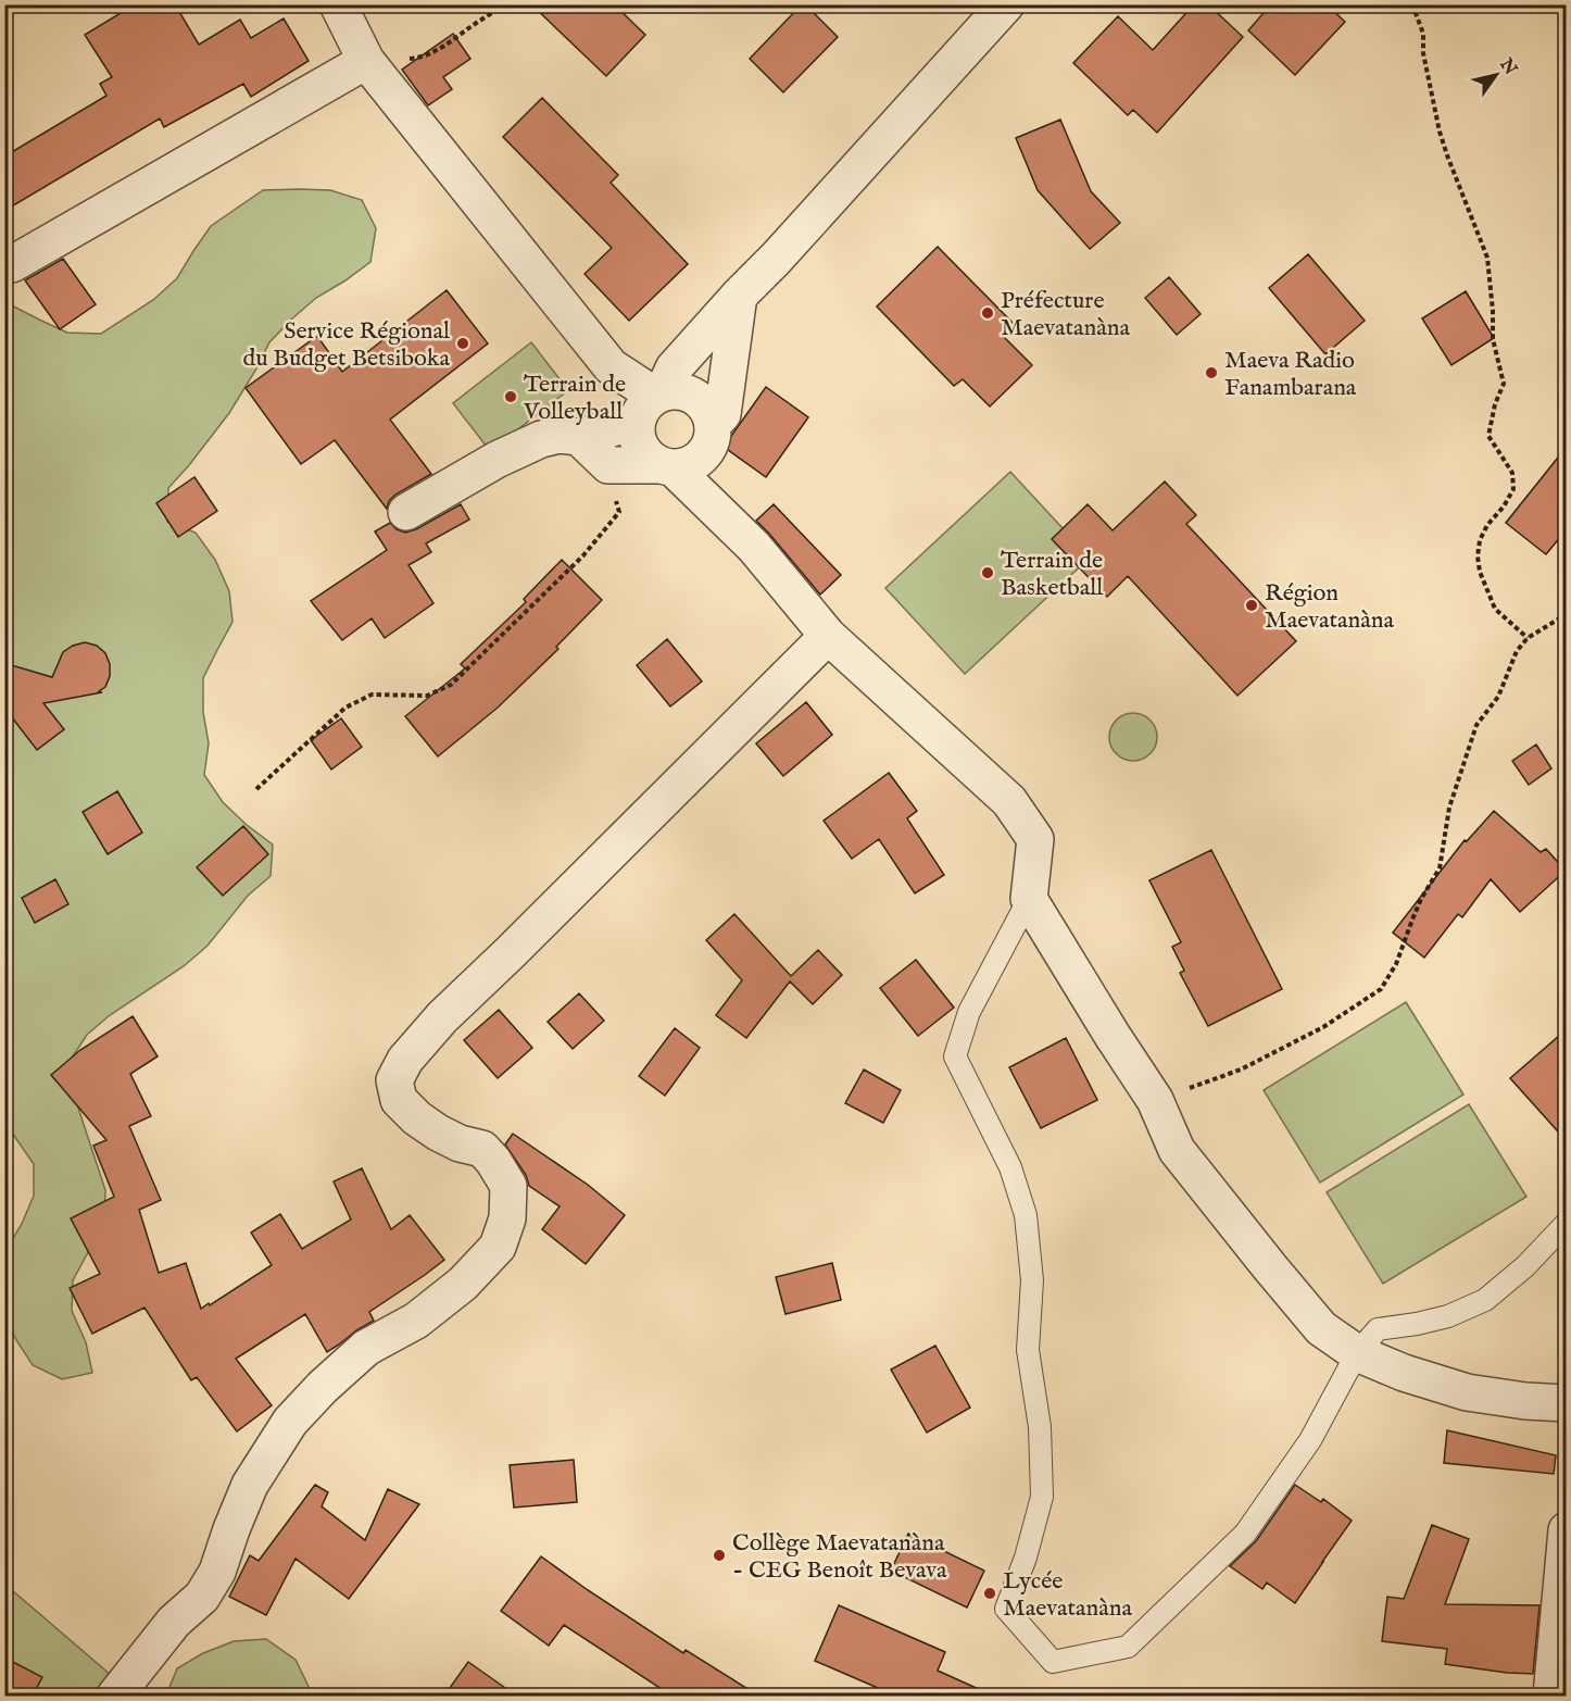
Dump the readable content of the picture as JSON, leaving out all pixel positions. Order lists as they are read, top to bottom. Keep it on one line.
{"places":["Préfecture Maevatanàna","Service Régional du Budget Betsiboka","Maeva Radio Fanambarana","Terrain de Volleyball","Terrain de Basketball","Région Maevatanàna","Collège Maevatanàna - CEG Benoît Bevava","Lycée Maevatanàna"],"north":"top right"}
